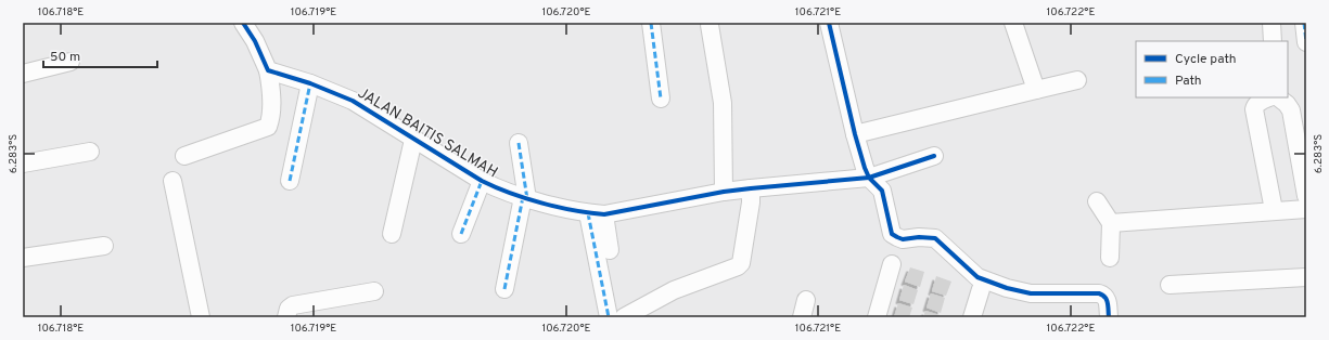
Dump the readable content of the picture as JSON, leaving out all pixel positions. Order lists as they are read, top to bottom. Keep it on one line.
{"streets":{"street":["JALAN BAITIS SALMAH"]},"legend":["Cycle path","Path"],"scale_bar":"50 m","coordinates":["106.718°E","106.719°E","106.720°E","106.721°E","106.722°E","6.283°S"]}
